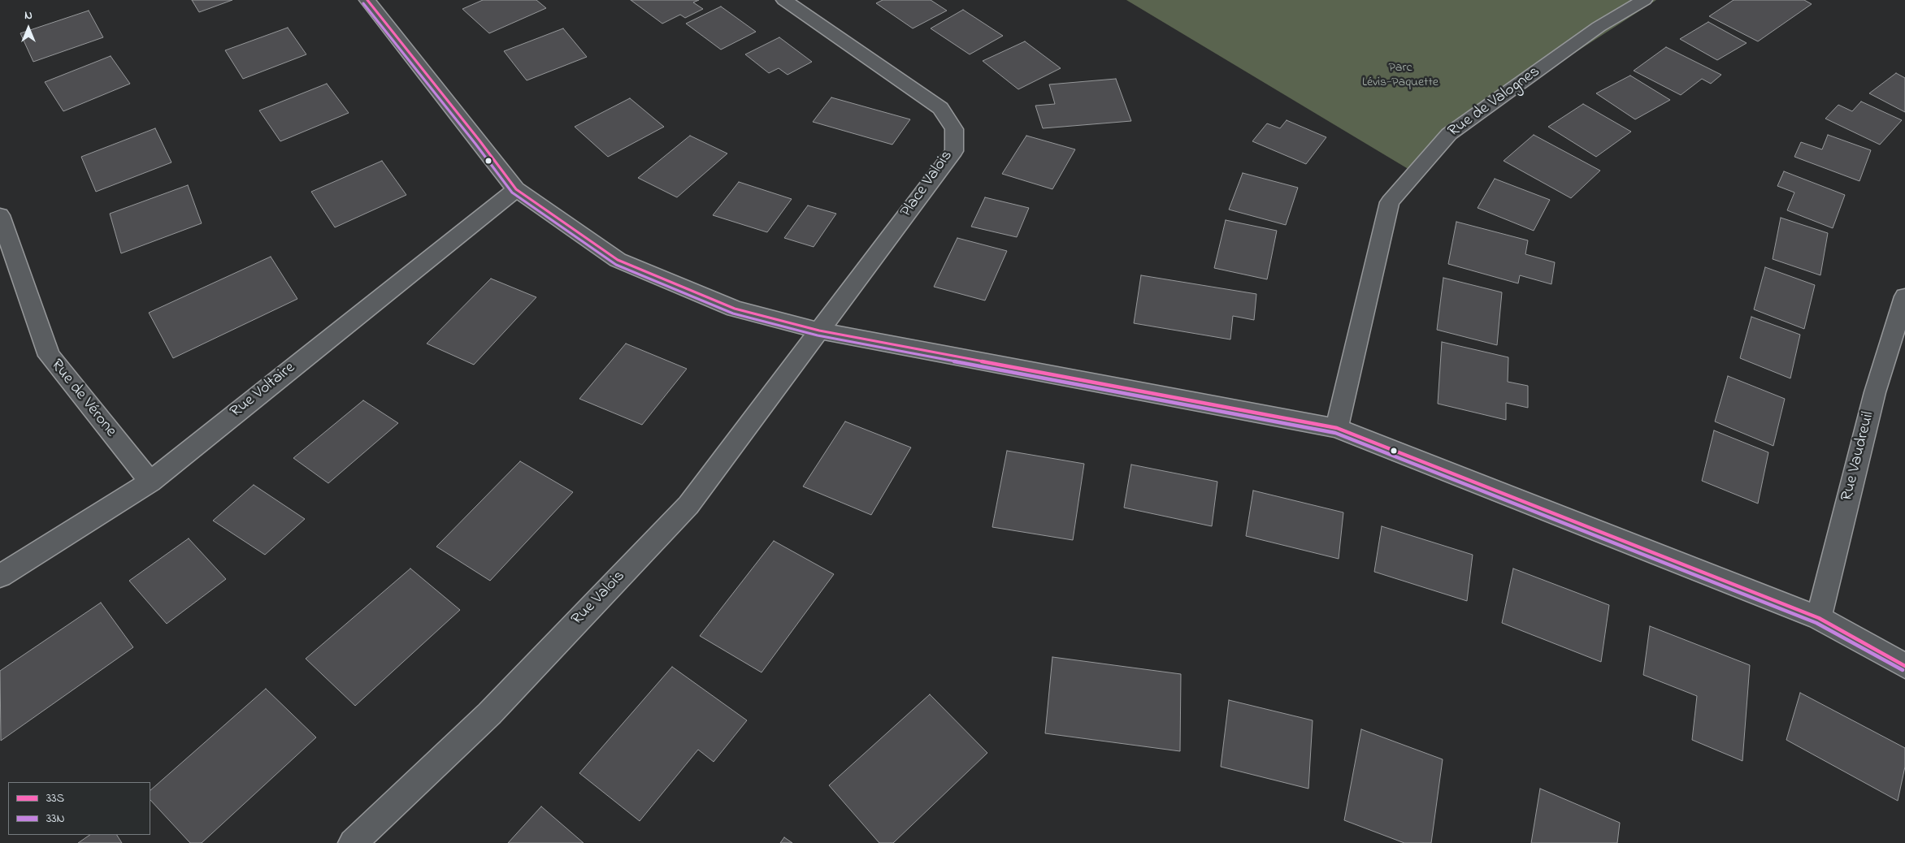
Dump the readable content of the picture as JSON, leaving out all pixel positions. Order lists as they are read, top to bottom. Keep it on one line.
{"streets":{"street":["Rue de Valognes","Place Valois","Rue Voltaire","Rue de Vérone","Rue Vaudreuil","Rue Valois"]},"crossings":[["Place Valois","Rue Valois"],["Rue Voltaire","Rue de Vérone"]],"parks":["Parc Lévis-Paquette"],"lines":["transit line 33S","transit line 33N"],"legend":["33S","33N"],"north":"top"}
